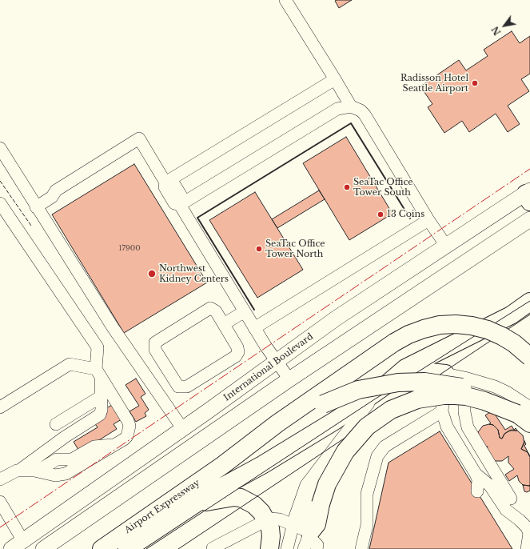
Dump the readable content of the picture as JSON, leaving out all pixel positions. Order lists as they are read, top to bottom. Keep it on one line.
{"streets":{"highway":["Airport Expressway"],"main road":["International Boulevard"]},"places":["Radisson Hotel Seattle Airport","SeaTac Office Tower South","13 Coins","SeaTac Office Tower North","Northwest Kidney Centers"],"house_numbers":["17900"],"north":"bottom left"}
